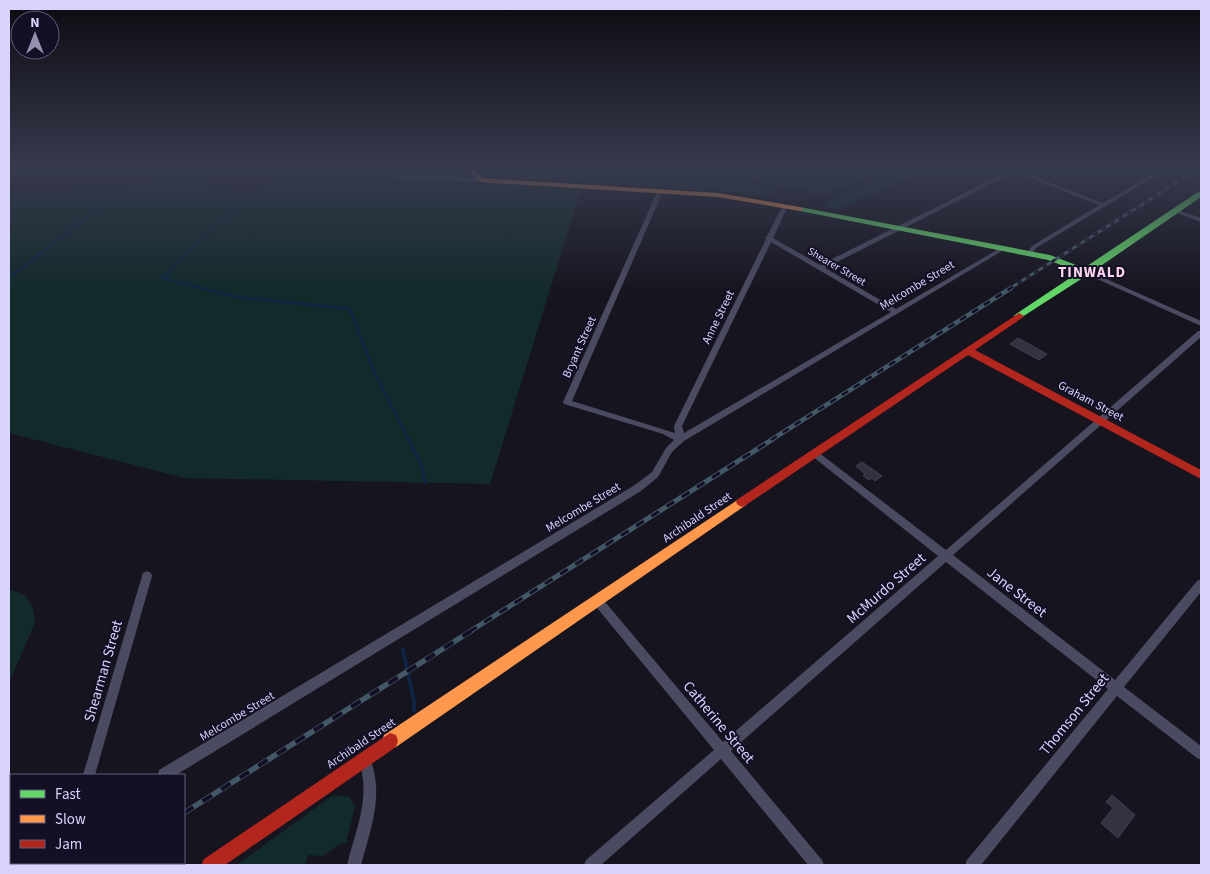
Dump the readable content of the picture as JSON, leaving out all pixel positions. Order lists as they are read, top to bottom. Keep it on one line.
{"streets":{"main road":["Graham Street","Archibald Street"],"street":["Shearer Street","Melcombe Street","Anne Street","Bryant Street","McMurdo Street","Jane Street","Shearman Street","Thomson Street","Catherine Street"]},"crossings":[["Shearer Street","Melcombe Street"],["Shearer Street","Anne Street"],["Melcombe Street","Anne Street"],["Melcombe Street","Bryant Street"],["Anne Street","Bryant Street"],["Graham Street","Archibald Street"],["Graham Street","McMurdo Street"],["Archibald Street","Jane Street"],["Archibald Street","Catherine Street"],["McMurdo Street","Jane Street"],["McMurdo Street","Catherine Street"],["Jane Street","Thomson Street"]],"districts":["TINWALD"],"legend":["Fast","Slow","Jam"],"north":"top"}
